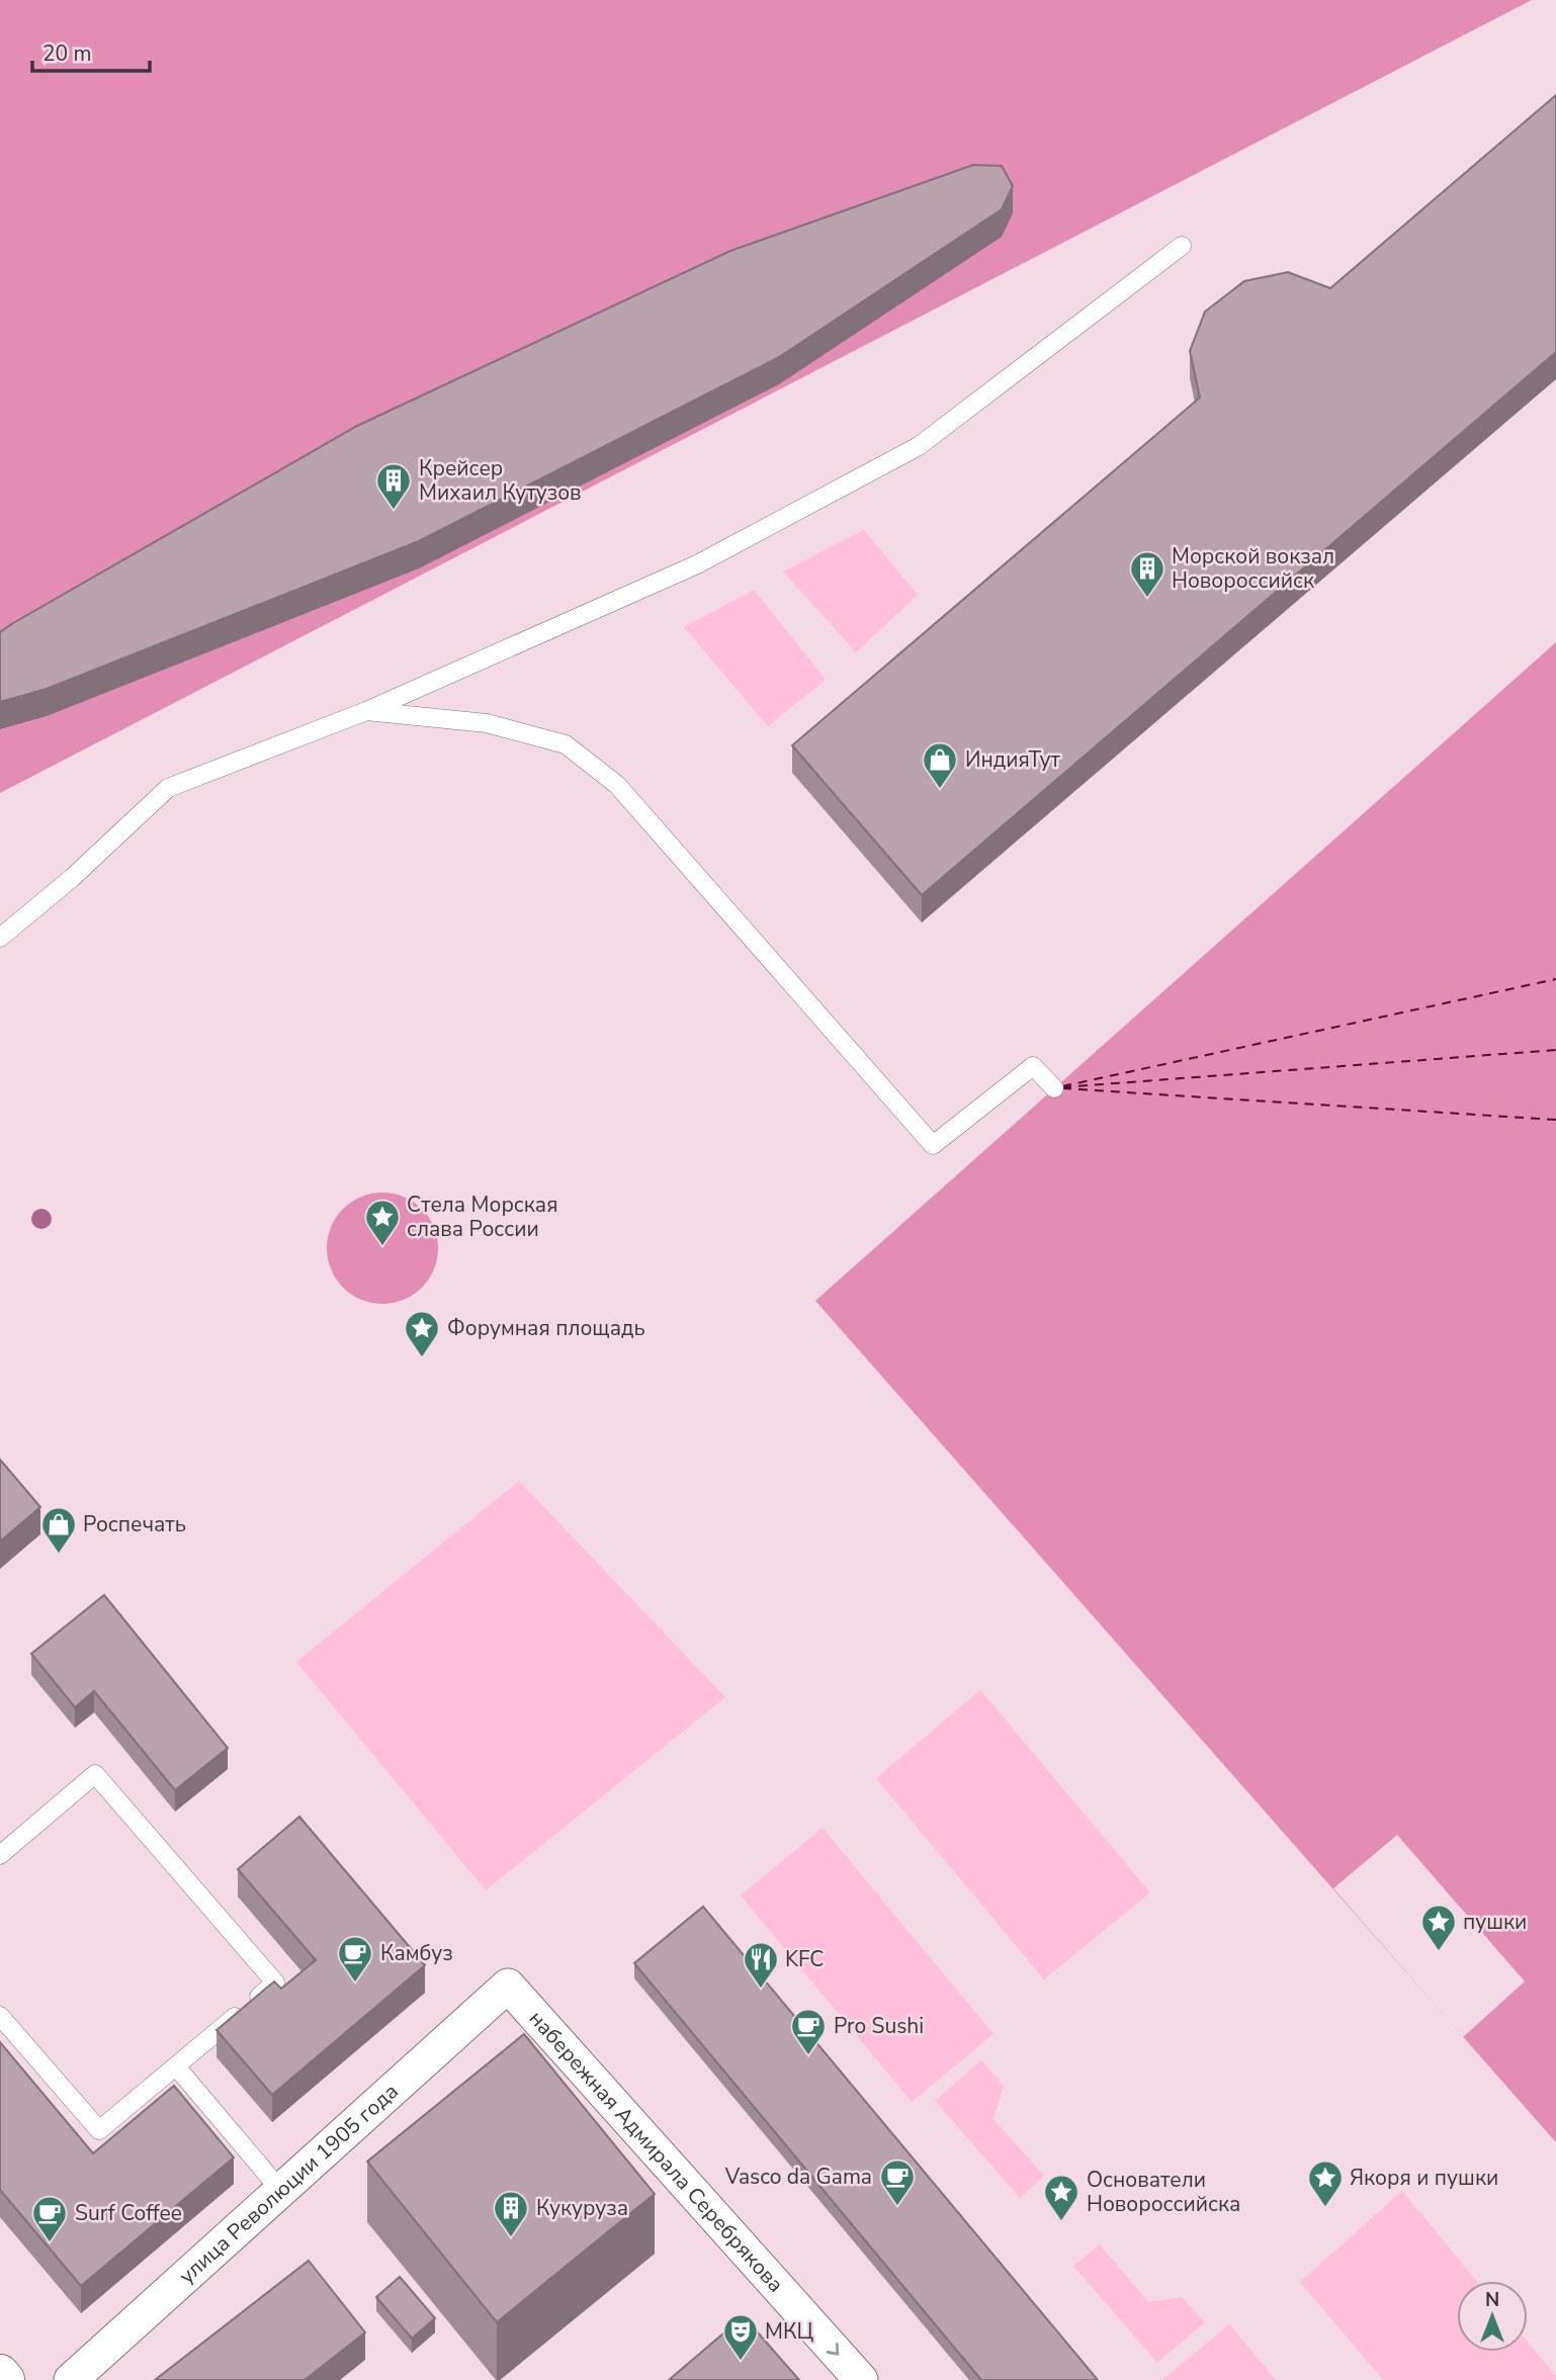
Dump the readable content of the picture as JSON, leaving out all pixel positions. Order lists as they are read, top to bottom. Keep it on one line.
{"streets":{"street":["набережная Адмирала Серебрякова","улица Революции 1905 года"]},"crossings":[["набережная Адмирала Серебрякова","улица Революции 1905 года"]],"one_way":["набережная Адмирала Серебрякова"],"places":{"building":["Крейсер Михаил Кутузов","Морской вокзал Новороссийск","Кукуруза"],"shop":["ИндияТут","Роспечать"],"place":["Стела Морская слава России","Форумная площадь","пушки","Якоря и пушки","Основатели Новороссийска"],"cafe":["Камбуз","Pro Sushi","Vasco da Gama","Surf Coffee"],"restaurant":["KFC"],"theatre":["МКЦ"]},"scale_bar":"20 m","north":"top"}
